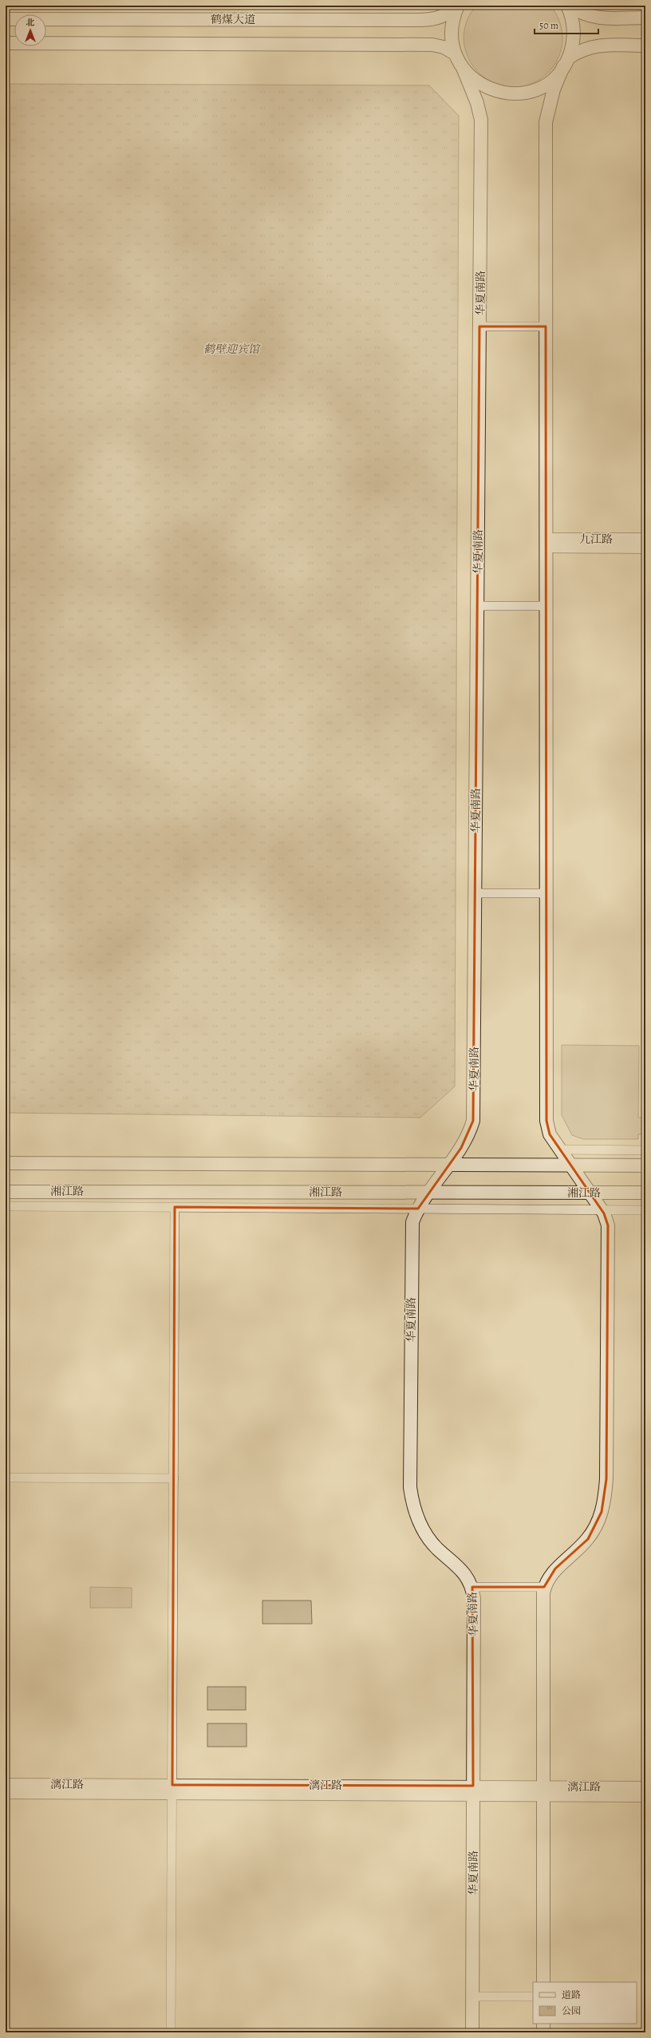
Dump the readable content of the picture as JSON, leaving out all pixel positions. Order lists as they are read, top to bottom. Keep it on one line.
{"streets":{"main road":["鹤煤大道","华夏南路","湘江路"],"street":["九江路","漓江路"]},"crossings":[["鹤煤大道","华夏南路"],["华夏南路","湘江路"],["华夏南路","漓江路"]],"parks":["鹤壁迎宾馆"],"legend":["道路","公园"],"scale_bar":"50 m","north":"top"}
